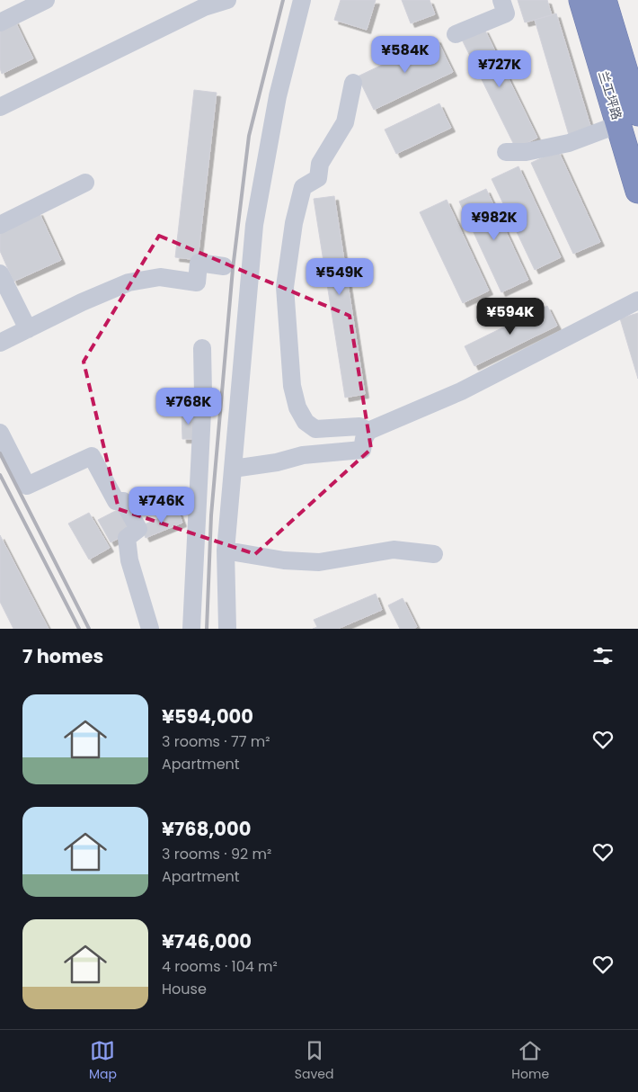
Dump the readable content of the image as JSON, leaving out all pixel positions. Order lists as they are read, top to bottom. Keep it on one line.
{"streets":{"highway":["兰工坪路"]},"page":{"price":["¥584K","¥727K","¥982K","¥549K","¥594K","¥768K","¥746K"],"heading":"7 homes","list":[{"name":"¥594,000","note":"3 rooms · 77 m² · Apartment"},{"name":"¥768,000","note":"3 rooms · 92 m² · Apartment"},{"name":"¥746,000","note":"4 rooms · 104 m² · House"}],"tabs":["Map","Saved","Home"]}}
